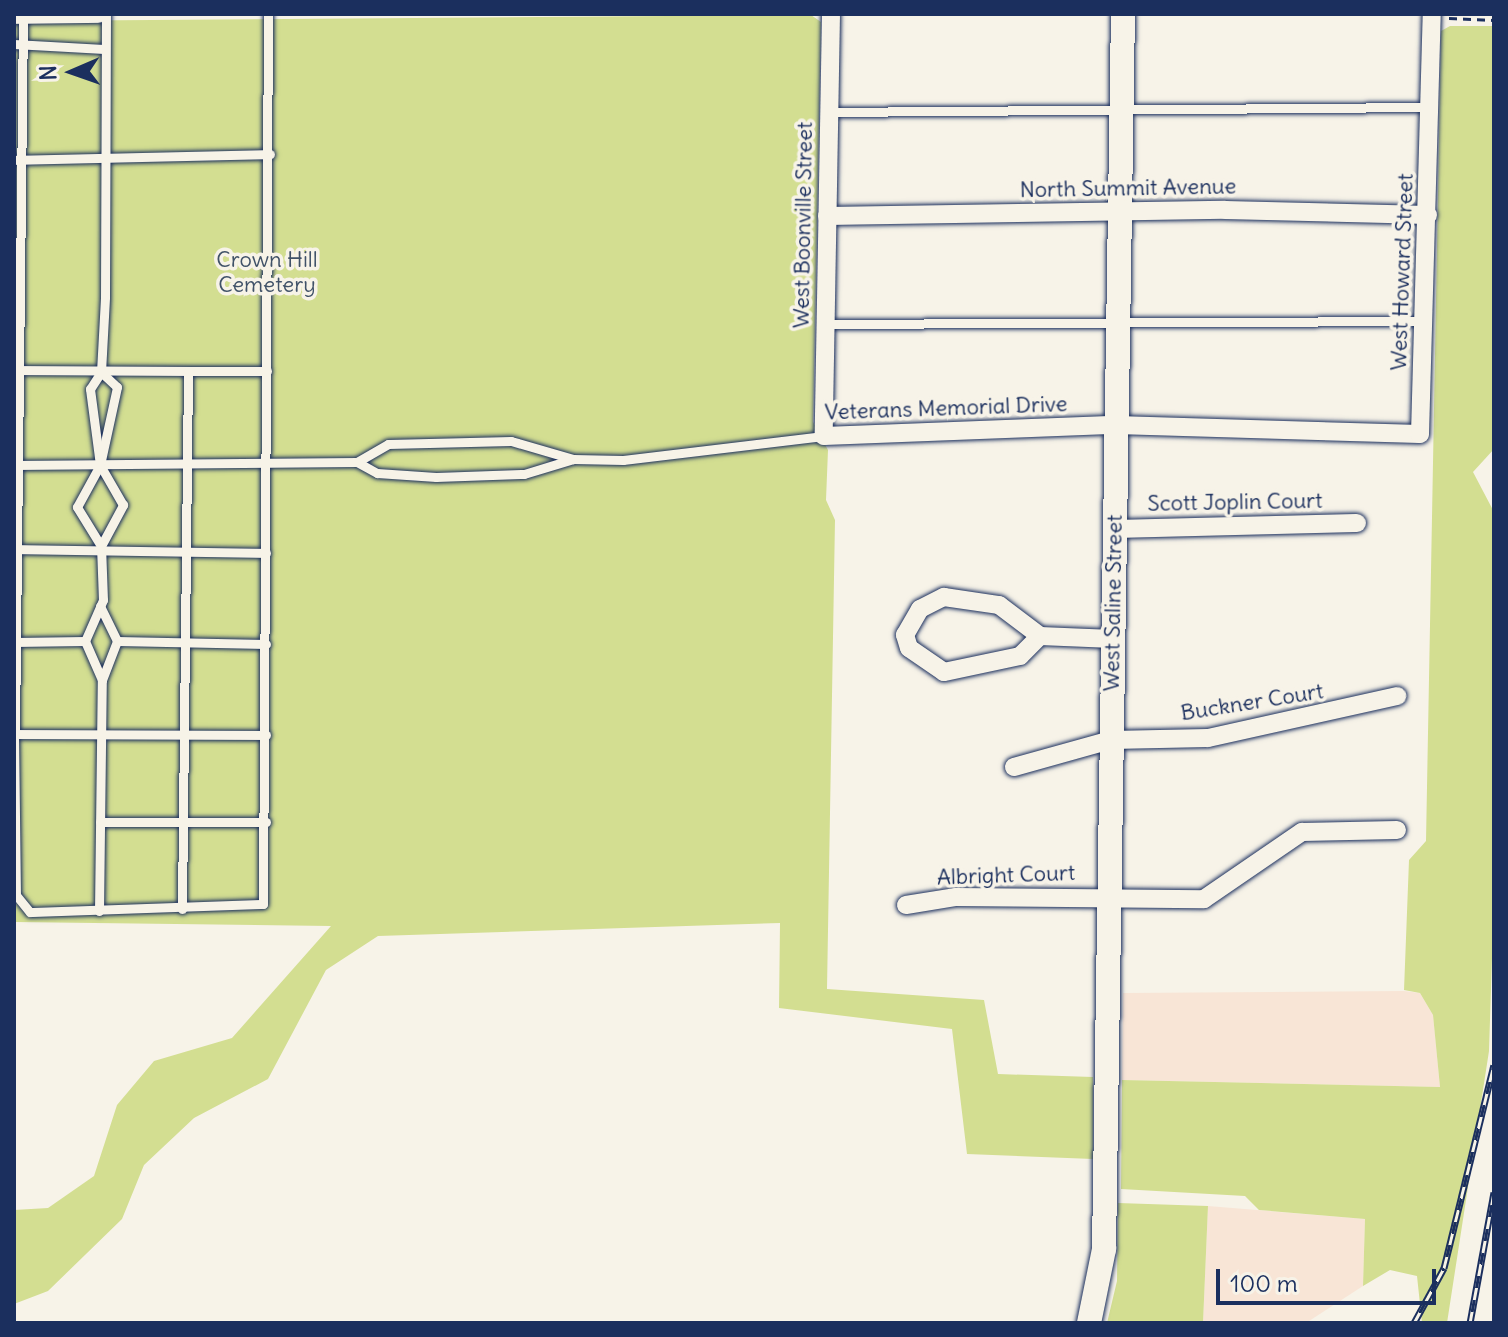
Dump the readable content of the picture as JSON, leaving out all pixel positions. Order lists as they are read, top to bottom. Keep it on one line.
{"streets":{"street":["North Summit Avenue","West Boonville Street","West Howard Street","Veterans Memorial Drive","Scott Joplin Court","West Saline Street","Buckner Court","Albright Court"]},"crossings":[["North Summit Avenue","West Boonville Street"],["North Summit Avenue","West Howard Street"],["North Summit Avenue","West Saline Street"],["West Boonville Street","Veterans Memorial Drive"],["West Howard Street","Veterans Memorial Drive"],["Veterans Memorial Drive","West Saline Street"],["Scott Joplin Court","West Saline Street"],["West Saline Street","Buckner Court"],["West Saline Street","Albright Court"]],"parks":["Crown Hill Cemetery"],"scale_bar":"100 m","north":"left"}
